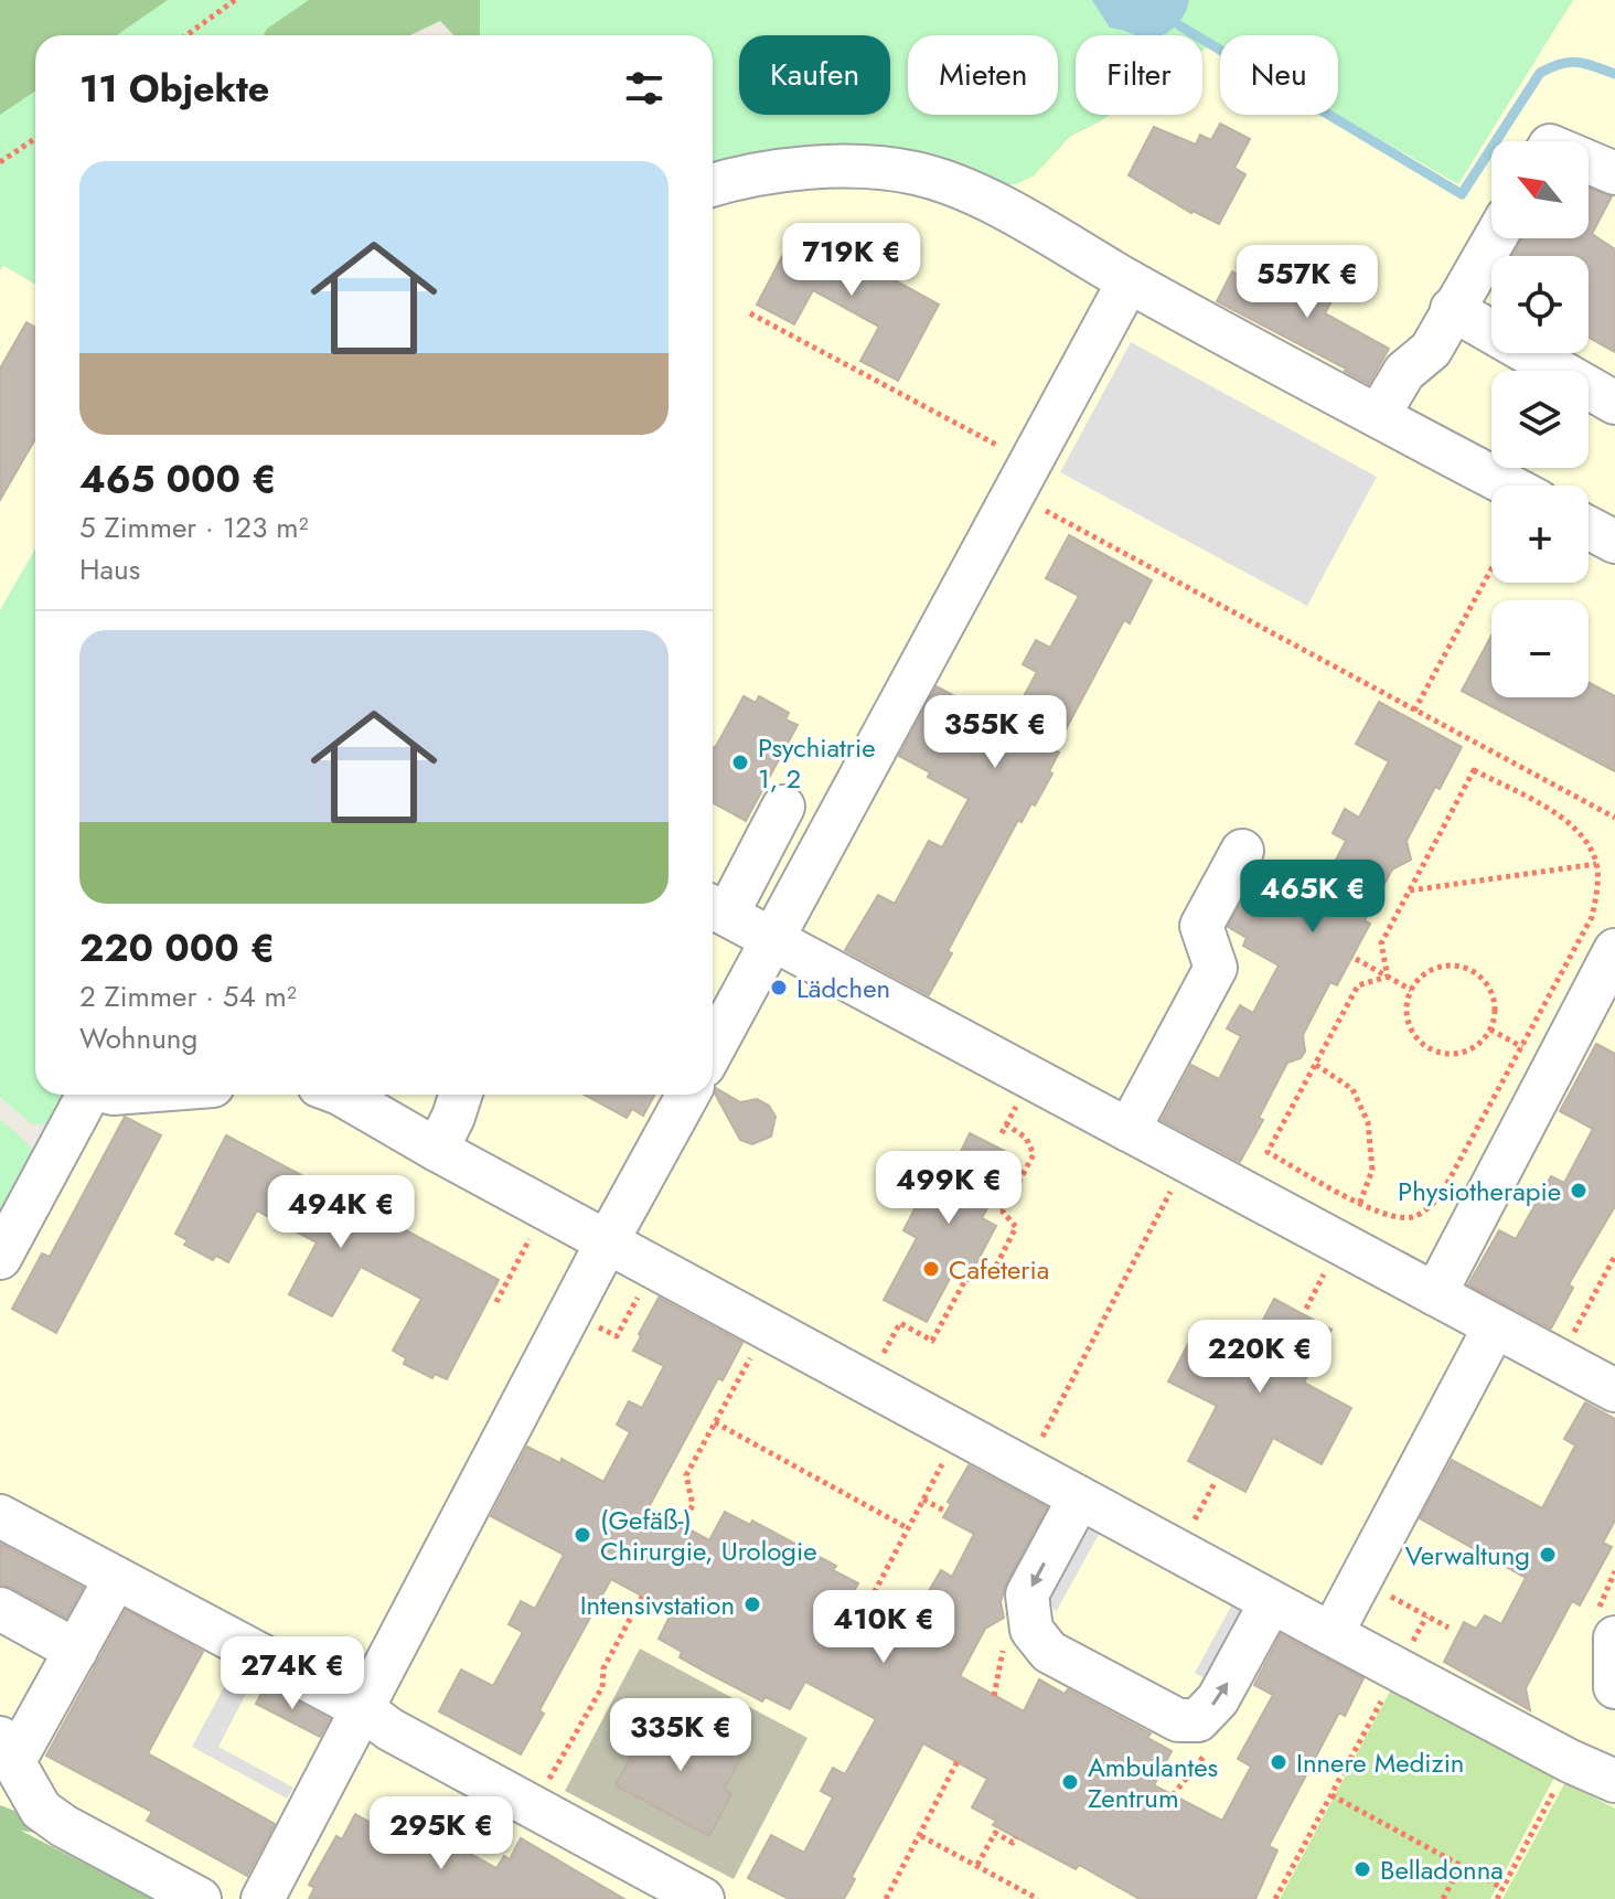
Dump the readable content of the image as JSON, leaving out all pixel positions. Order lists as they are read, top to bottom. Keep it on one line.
{"places":["Psychiatrie 1, 2","Lädchen","Physiotherapie","Cafeteria","(Gefäß-) Chirurgie, Urologie","Verwaltung","Intensivstation","Innere Medizin","Ambulantes Zentrum","Belladonna"],"north":"top left","page":{"chip":["Kaufen","Mieten","Filter","Neu"],"heading":"11 Objekte","map_buttons":["+","−"],"list":[{"name":"465 000 €","note":"5 Zimmer · 123 m² · Haus"},{"name":"220 000 €","note":"2 Zimmer · 54 m² · Wohnung"}],"price":["719K €","557K €","355K €","465K €","499K €","494K €","220K €","410K €","274K €","335K €","295K €"]}}
